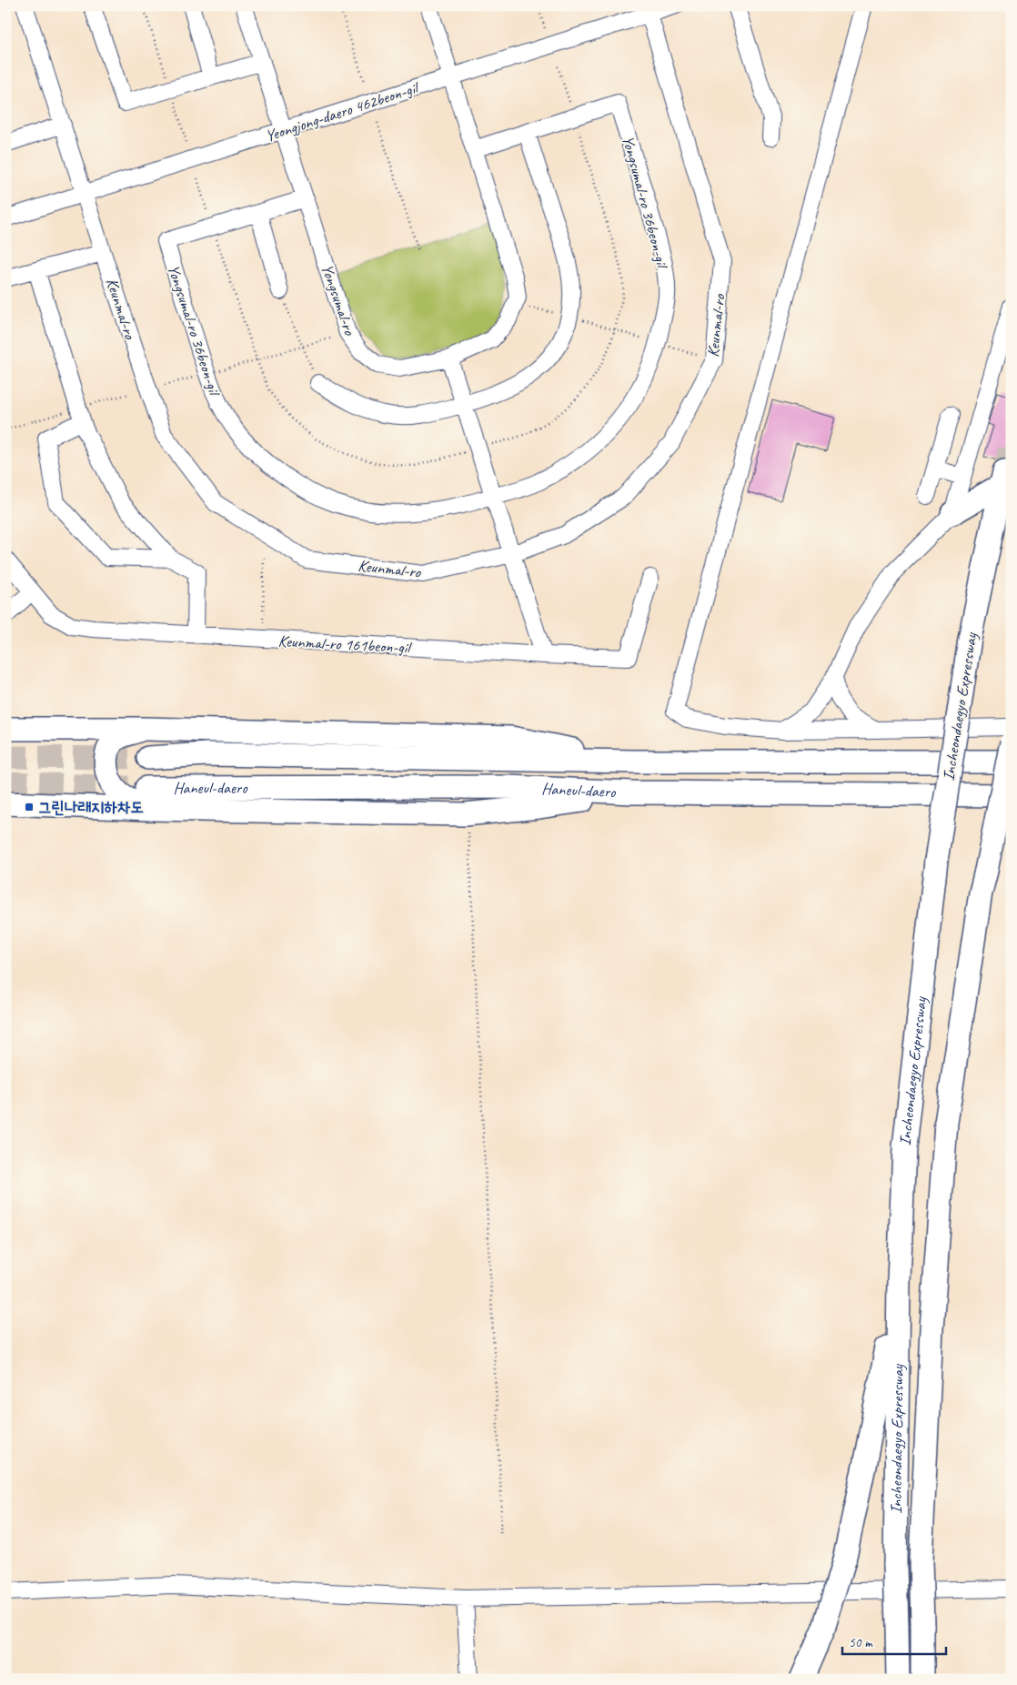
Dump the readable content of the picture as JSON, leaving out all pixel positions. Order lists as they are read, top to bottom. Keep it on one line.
{"streets":{"highway":["Incheondaegyo Expressway","Haneul-daero"],"street":["Yeongjong-daero 462beon-gil","Yongsumal-ro 36beon-gil","Yongsumal-ro","Keunmal-ro","Keunmal-ro 161beon-gil"]},"crossings":[["Yeongjong-daero 462beon-gil","Yongsumal-ro"],["Yeongjong-daero 462beon-gil","Keunmal-ro"],["Yongsumal-ro 36beon-gil","Yongsumal-ro"]],"places":{"transit":["그린나래지하차도"]},"scale_bar":"50 m"}
